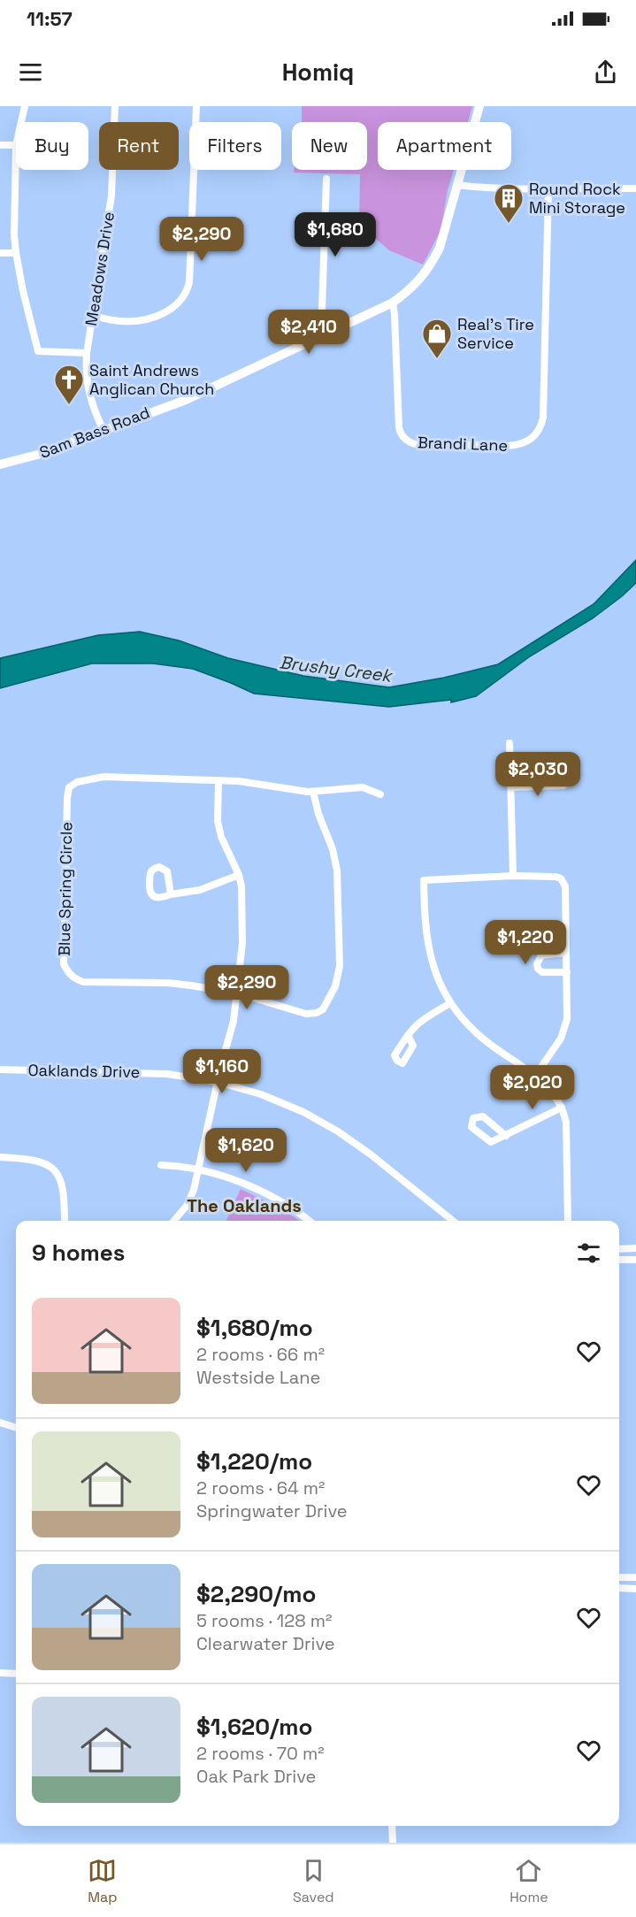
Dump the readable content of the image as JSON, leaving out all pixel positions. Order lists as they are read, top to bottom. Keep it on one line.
{"streets":{"main road":["Sam Bass Road"],"street":["Meadows Drive","Brandi Lane","Blue Spring Circle","Oaklands Drive"]},"crossings":[["Meadows Drive","Sam Bass Road"],["Sam Bass Road","Brandi Lane"]],"districts":["The Oaklands"],"water":["Brushy Creek"],"places":{"building":["Round Rock Mini Storage"],"shop":["Real’s Tire Service"],"church":["Saint Andrews Anglican Church"]},"page":{"status":"11:57","header":"Homiq","chip":["Buy","Rent","Filters","New","Apartment"],"price":["$1,680","$2,290","$2,410","$2,030","$1,220","$2,290","$1,160","$2,020","$1,620"],"heading":"9 homes","list":[{"name":"$1,680/mo","note":"2 rooms · 66 m² · Westside Lane"},{"name":"$1,220/mo","note":"2 rooms · 64 m² · Springwater Drive"},{"name":"$2,290/mo","note":"5 rooms · 128 m² · Clearwater Drive"},{"name":"$1,620/mo","note":"2 rooms · 70 m² · Oak Park Drive"}],"tabs":["Map","Saved","Home"]}}
